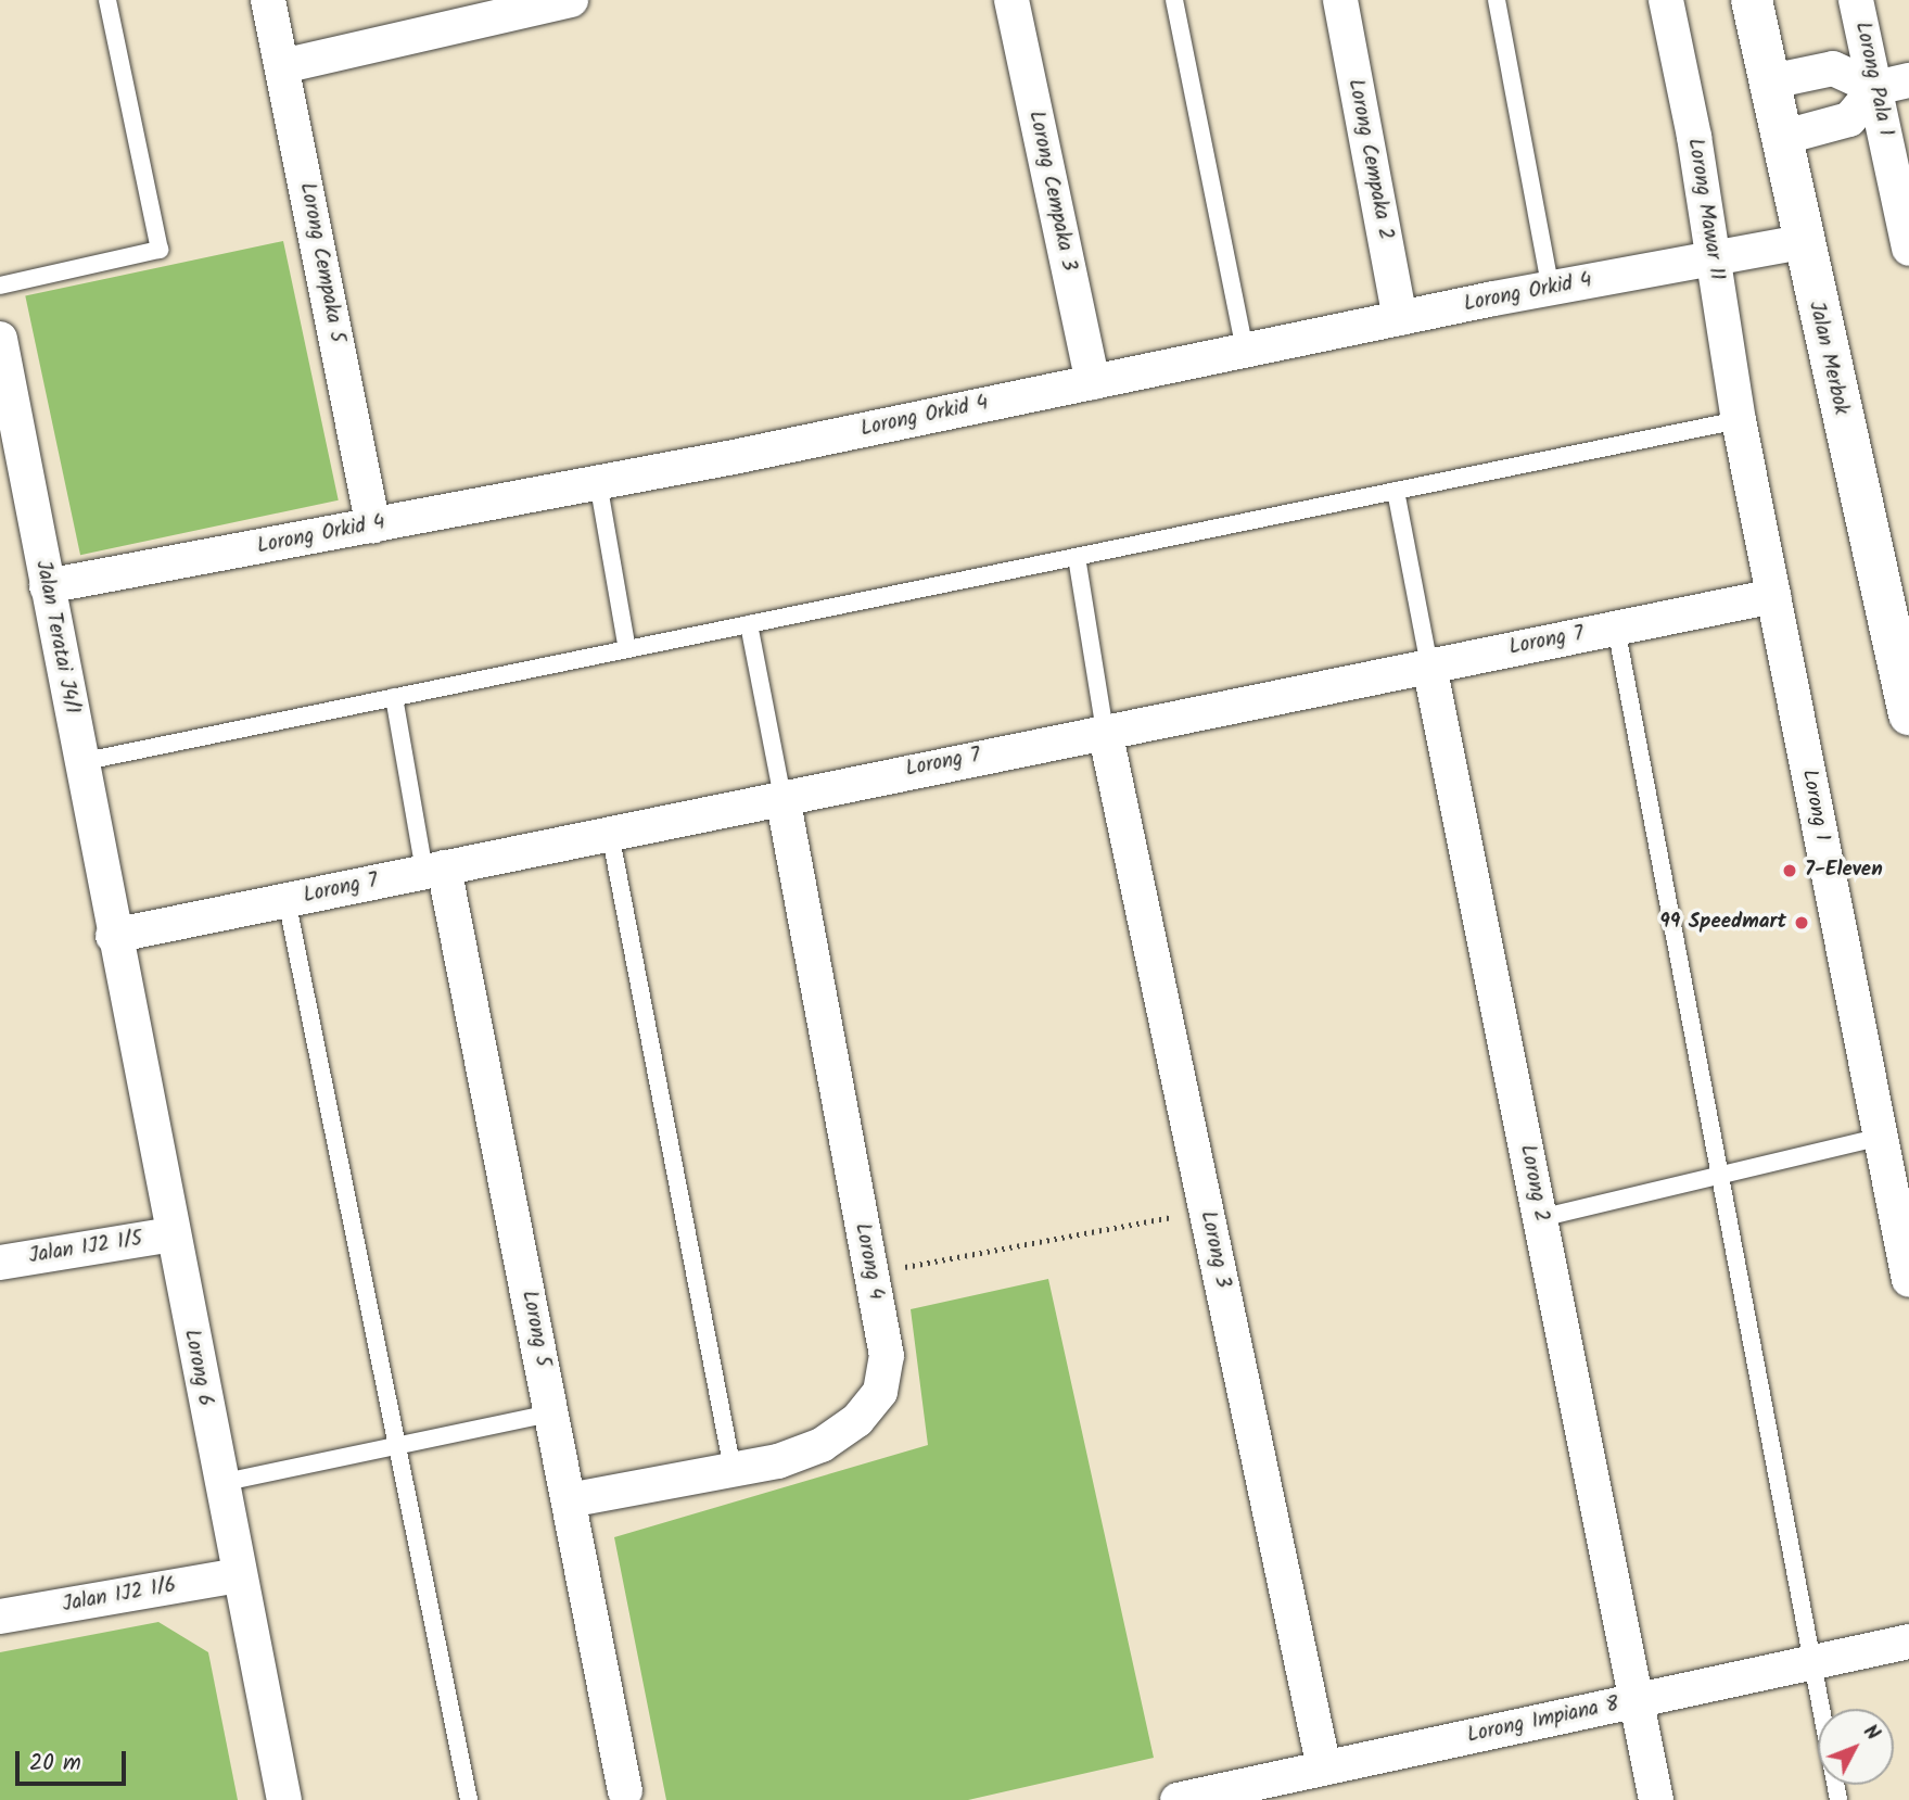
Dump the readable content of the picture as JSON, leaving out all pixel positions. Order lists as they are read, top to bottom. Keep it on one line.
{"streets":{"street":["Lorong Pala 1","Lorong Cempaka 2","Lorong Cempaka 3","Lorong Mawar 11","Lorong Cempaka 5","Lorong Orkid 4","Jalan Merbok","Jalan Teratai J4/1","Lorong 7","Lorong 1","Lorong 2","Jalan IJ2 1/5","Lorong 3","Lorong 4","Lorong 5","Lorong 6","Jalan IJ2 1/6","Lorong Impiana 8"]},"crossings":[["Lorong Cempaka 2","Lorong Orkid 4"],["Lorong Cempaka 3","Lorong Orkid 4"],["Lorong Mawar 11","Lorong Orkid 4"],["Lorong Mawar 11","Lorong 1"],["Lorong Cempaka 5","Lorong Orkid 4"],["Lorong Orkid 4","Jalan Merbok"],["Lorong Orkid 4","Jalan Teratai J4/1"],["Jalan Teratai J4/1","Lorong 7"],["Jalan Teratai J4/1","Lorong 6"],["Lorong 7","Lorong 1"],["Lorong 7","Lorong 2"],["Lorong 7","Lorong 3"],["Lorong 7","Lorong 4"],["Lorong 7","Lorong 5"],["Lorong 7","Lorong 6"],["Lorong 2","Lorong Impiana 8"],["Jalan IJ2 1/5","Lorong 6"],["Lorong 3","Lorong Impiana 8"],["Lorong 4","Lorong 5"],["Lorong 6","Jalan IJ2 1/6"]],"places":["7-Eleven","99 Speedmart"],"scale_bar":"20 m","north":"top right"}
